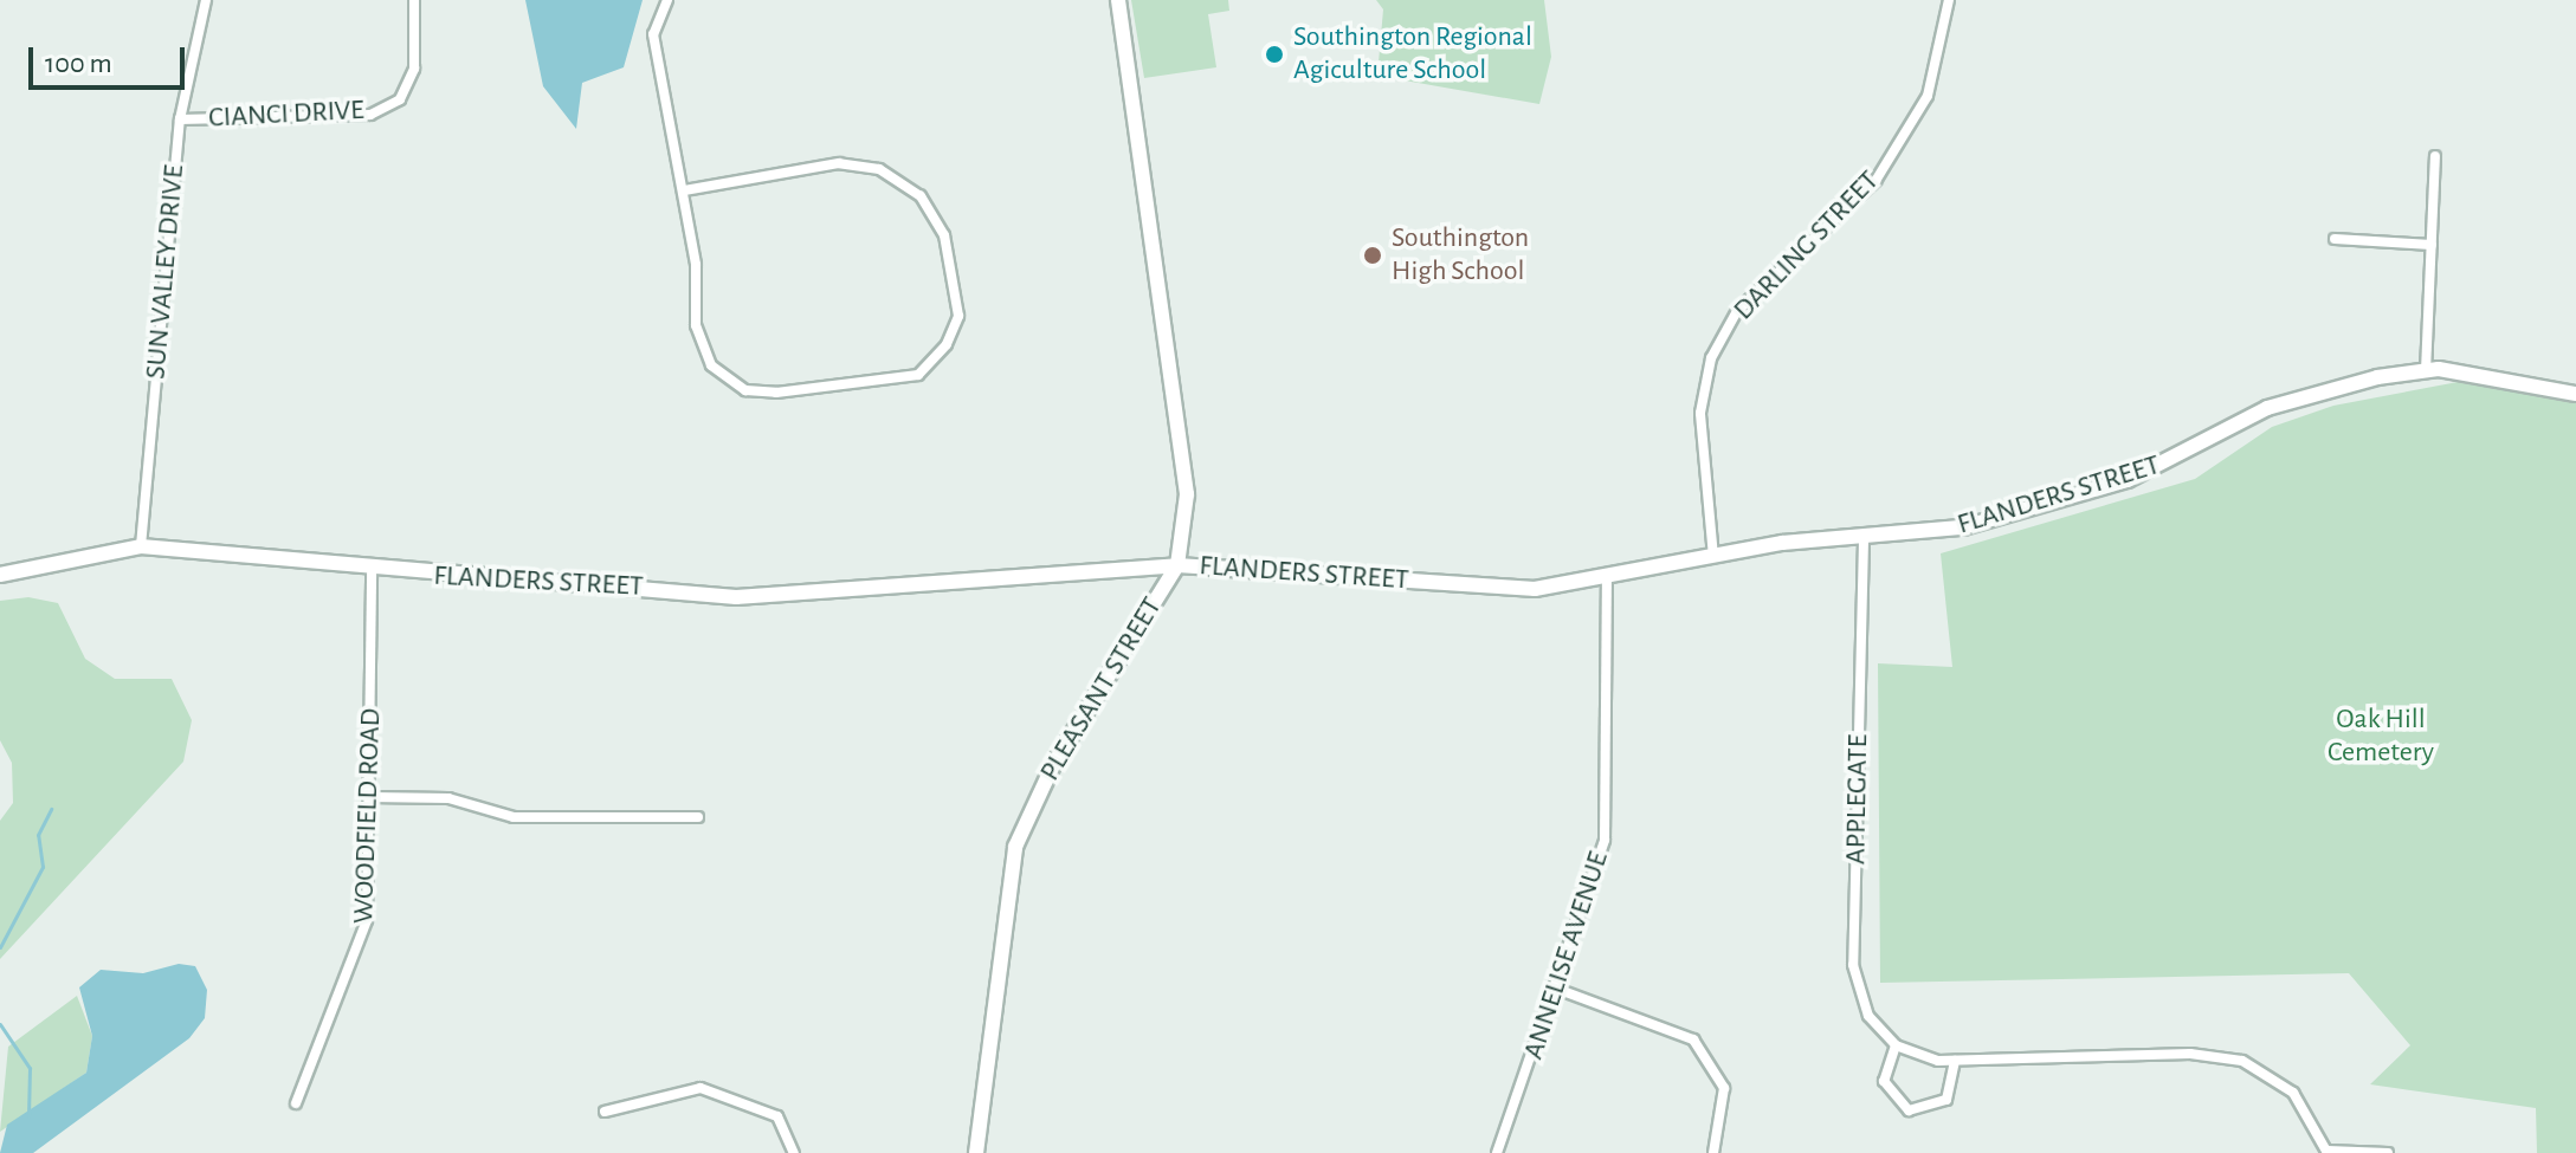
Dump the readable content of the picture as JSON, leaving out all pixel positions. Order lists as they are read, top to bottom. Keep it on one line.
{"streets":{"street":["CIANCI DRIVE","DARLING STREET","SUN VALLEY DRIVE","FLANDERS STREET","PLEASANT STREET","APPLEGATE","WOODFIELD ROAD","ANNELISE AVENUE"]},"crossings":[["CIANCI DRIVE","SUN VALLEY DRIVE"],["DARLING STREET","FLANDERS STREET"],["SUN VALLEY DRIVE","FLANDERS STREET"],["FLANDERS STREET","PLEASANT STREET"],["FLANDERS STREET","APPLEGATE"],["FLANDERS STREET","WOODFIELD ROAD"],["FLANDERS STREET","ANNELISE AVENUE"]],"parks":["Oak Hill Cemetery"],"places":["Southington Regional Agiculture School","Southington High School"],"scale_bar":"100 m"}
